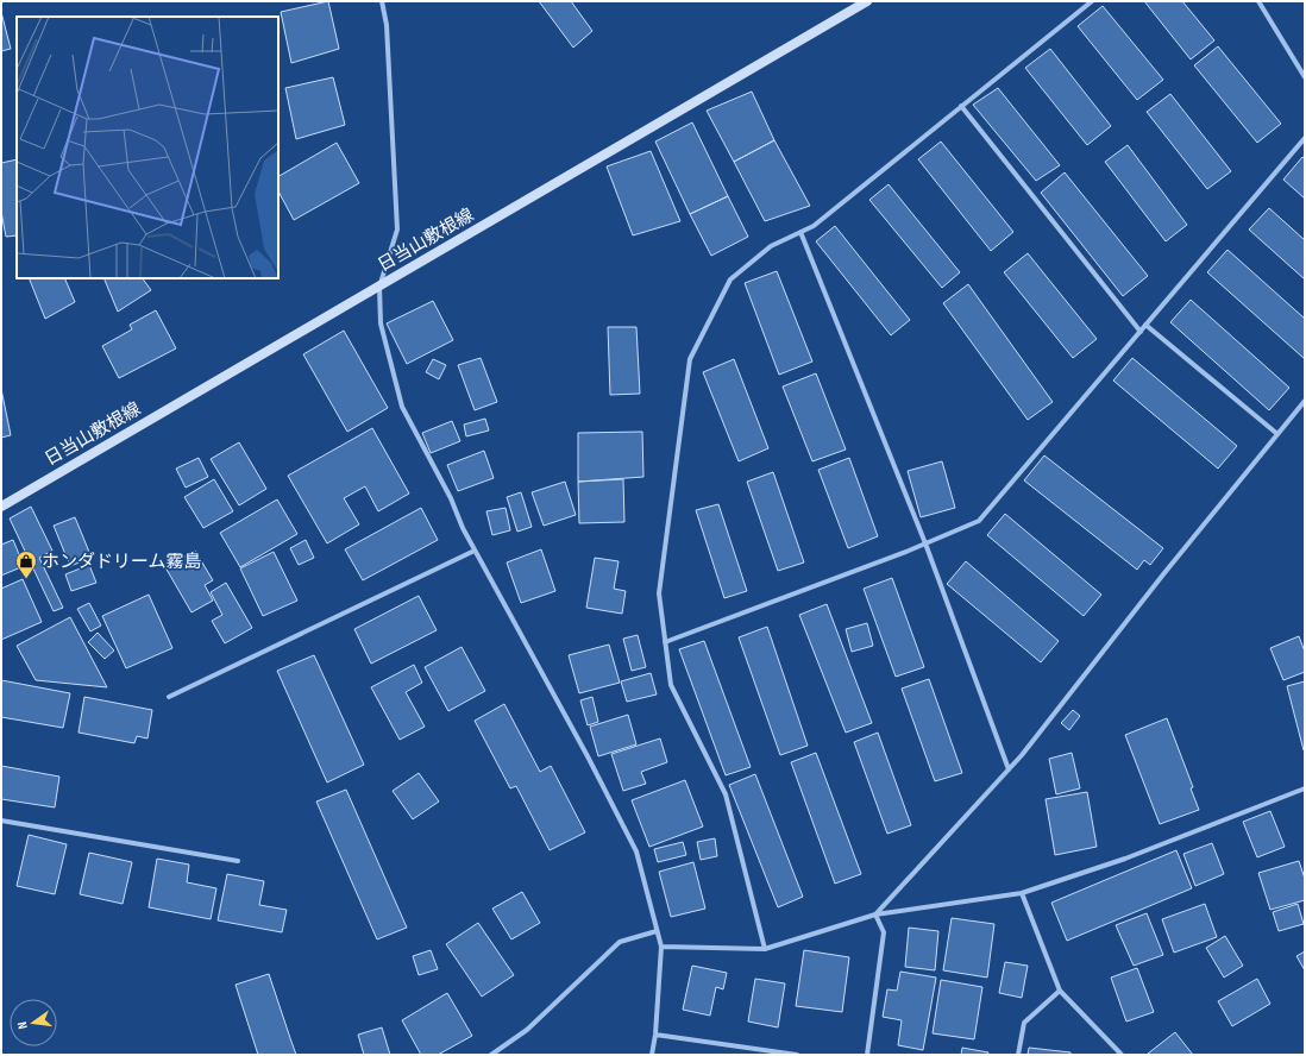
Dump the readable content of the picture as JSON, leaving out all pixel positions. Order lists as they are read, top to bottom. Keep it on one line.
{"streets":{"main road":["日当山敷根線"]},"places":{"shop":["ホンダドリーム霧島"]},"north":"left"}
